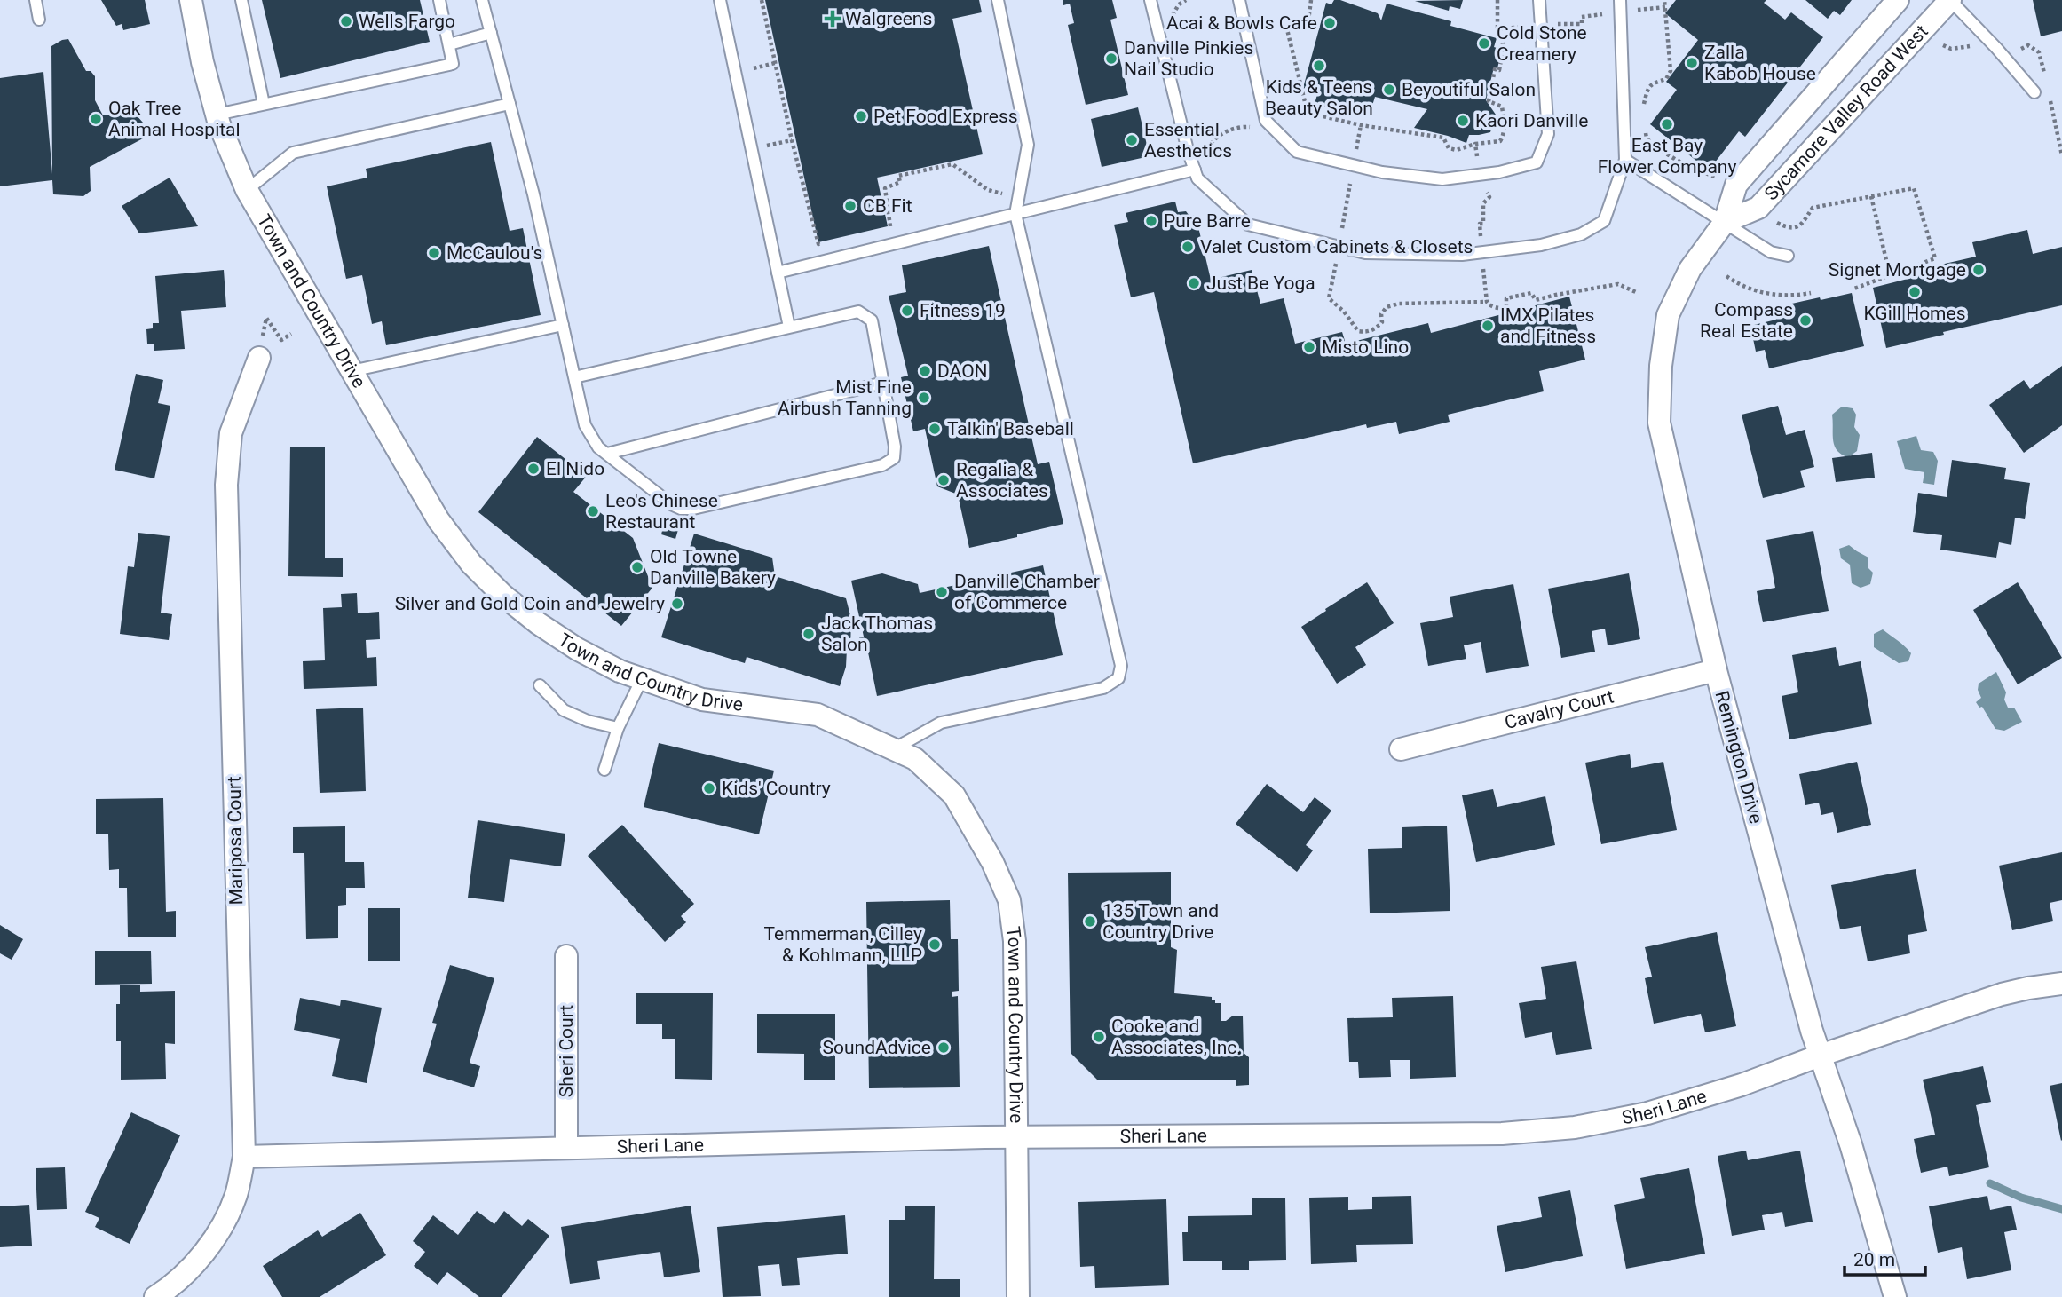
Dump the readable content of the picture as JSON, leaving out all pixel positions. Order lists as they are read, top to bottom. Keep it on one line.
{"streets":{"street":["Sycamore Valley Road West","Town and Country Drive","Cavalry Court","Remington Drive","Mariposa Court","Sheri Court","Sheri Lane"]},"crossings":[["Sycamore Valley Road West","Remington Drive"],["Town and Country Drive","Sheri Lane"],["Cavalry Court","Remington Drive"],["Remington Drive","Sheri Lane"],["Mariposa Court","Sheri Lane"],["Sheri Court","Sheri Lane"]],"places":{"health":["Walgreens"],"other":["Wells Fargo","Acai & Bowls Cafe","Cold Stone Creamery","Danville Pinkies Nail Studio","Zalla Kabob House","Kids & Teens Beauty Salon","Beyoutiful Salon","Pet Food Express","Oak Tree Animal Hospital","Kaori Danville","East Bay Flower Company","Essential Aesthetics","CB Fit","Pure Barre","Valet Custom Cabinets & Closets","McCaulou's","Signet Mortgage","Just Be Yoga","KGill Homes","Fitness 19","Compass Real Estate","IMX Pilates and Fitness","Misto Lino","DAON","Mist Fine Airbush Tanning","Talkin' Baseball","El Nido","Regalia & Associates","Leo's Chinese Restaurant","Old Towne Danville Bakery","Danville Chamber of Commerce","Silver and Gold Coin and Jewelry","Jack Thomas Salon","Kids' Country","135 Town and Country Drive","Temmerman, Cilley & Kohlmann, LLP","Cooke and Associates, Inc.","SoundAdvice"]},"scale_bar":"20 m"}
